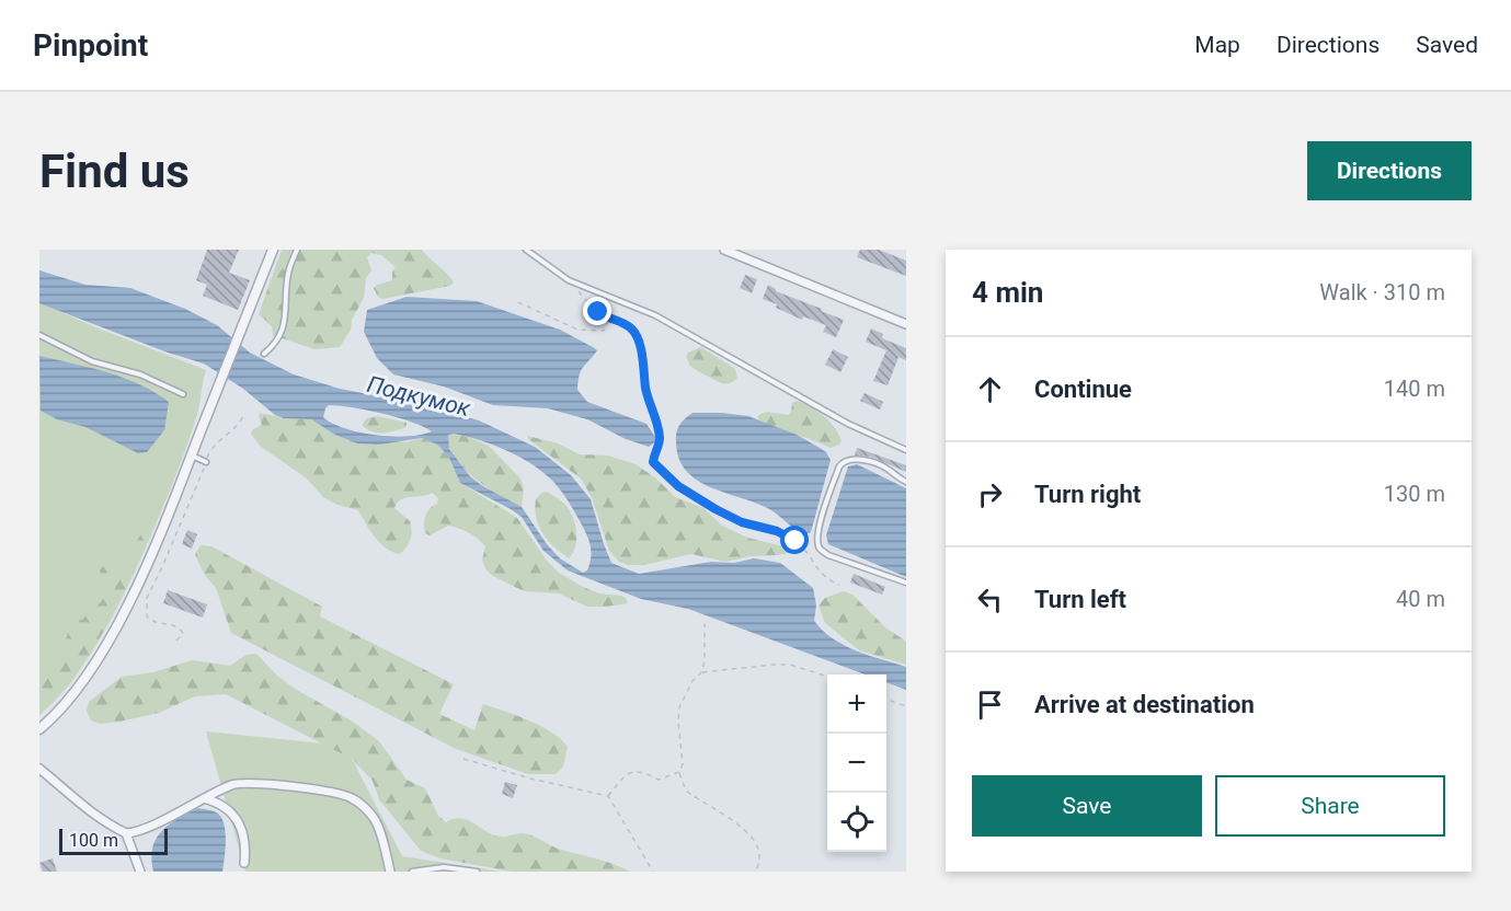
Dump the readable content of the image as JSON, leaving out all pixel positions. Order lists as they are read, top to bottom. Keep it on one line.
{"water":["Подкумок"],"scale_bar":"100 m","page":{"header":"Pinpoint","nav":["Map","Directions","Saved"],"buttons":["Directions",["Save","Share"]],"title":"Find us","heading":["4 min","Walk · 310 m"],"list":[["Continue","140 m"],["Turn right","130 m"],["Turn left","40 m"],"Arrive at destination"],"map_buttons":["+","−"],"scale":"100 m"}}
